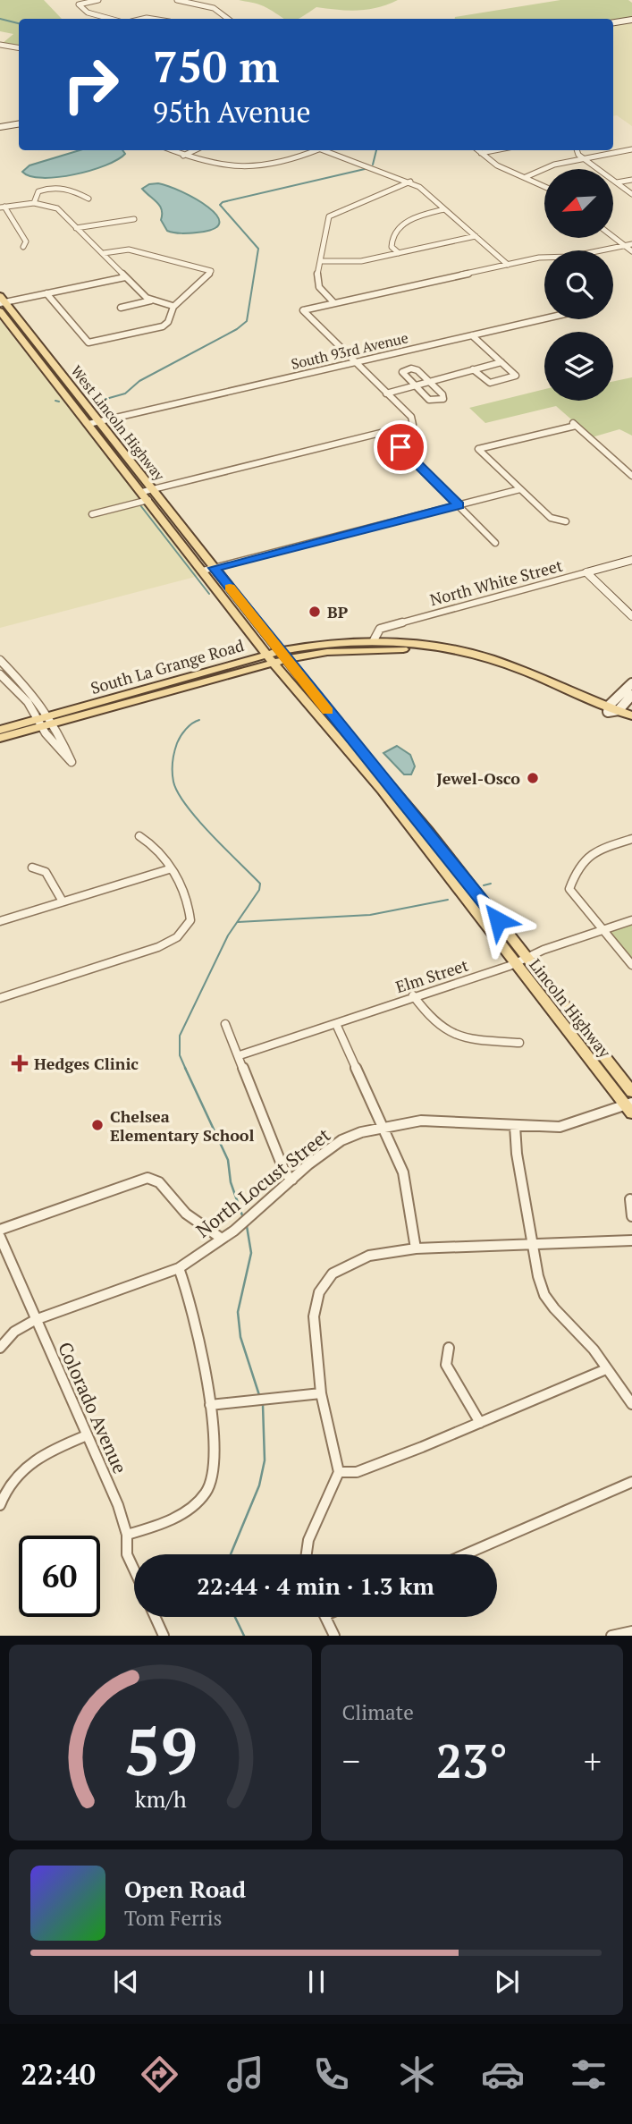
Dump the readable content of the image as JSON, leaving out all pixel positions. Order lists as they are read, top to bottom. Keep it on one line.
{"streets":{"main road":["West Lincoln Highway","South La Grange Road","Lincoln Highway"],"street":["South 93rd Avenue","North White Street","Elm Street","North Locust Street","Colorado Avenue"]},"crossings":[["South 93rd Avenue","West Lincoln Highway"],["West Lincoln Highway","Lincoln Highway"],["North White Street","South La Grange Road"],["South La Grange Road","Lincoln Highway"],["Elm Street","Lincoln Highway"],["Lincoln Highway","North Locust Street"],["North Locust Street","Colorado Avenue"]],"places":{"other":["BP","Jewel-Osco","Chelsea Elementary School"],"health":["Hedges Clinic"]},"north":"bottom left","page":{"turn":["750 m","95th Avenue"],"limit":"60","trip":"22:44 · 4 min · 1.3 km","tile":"Climate","heat":["−","23°","+"],"song":["Open Road","Tom Ferris"],"tabs":"22:40","gauge":["59","km/h"]}}
